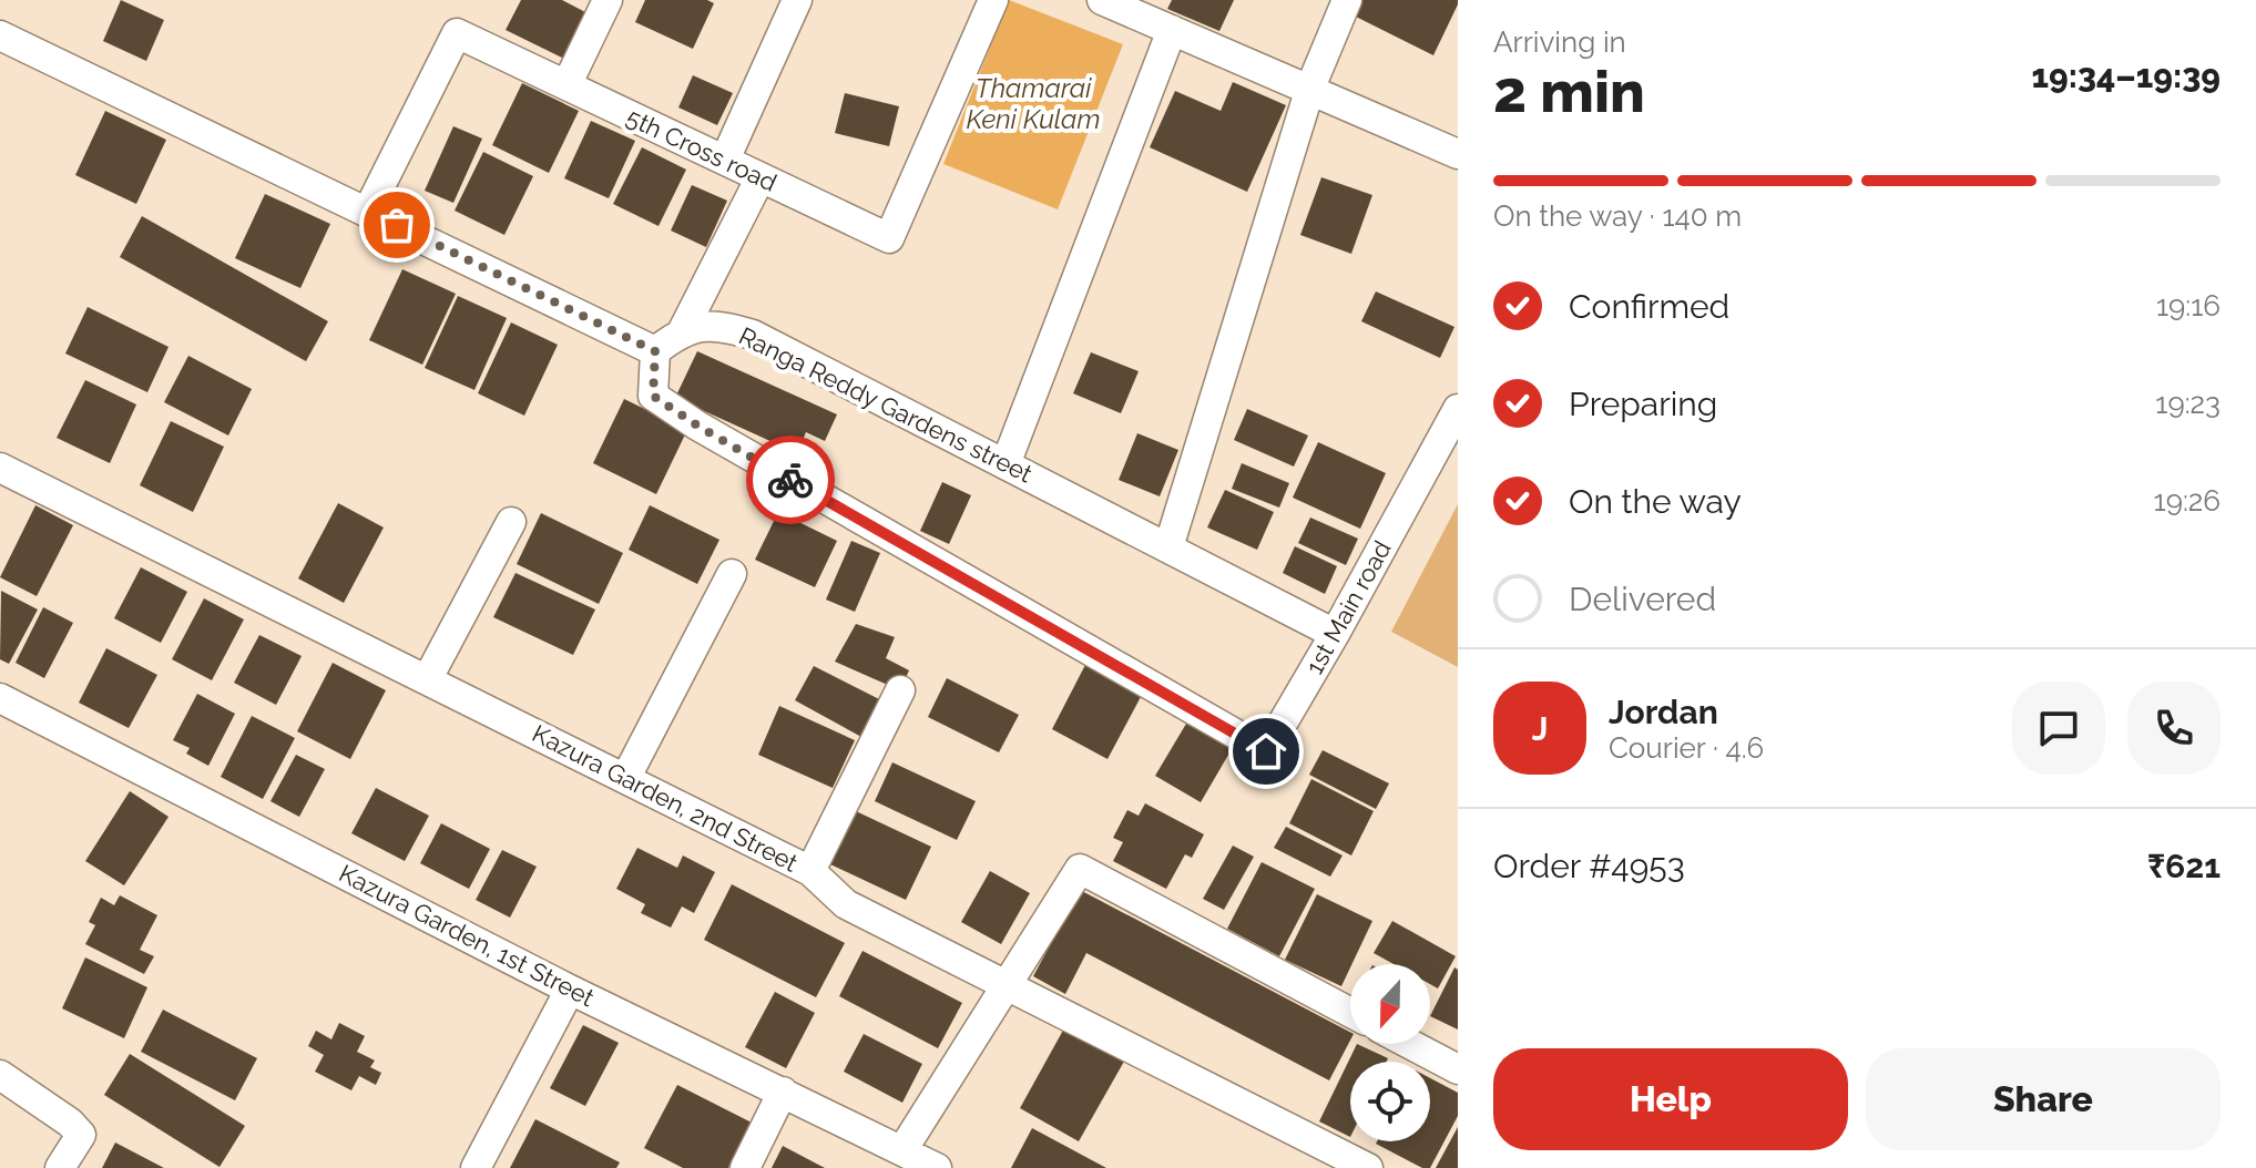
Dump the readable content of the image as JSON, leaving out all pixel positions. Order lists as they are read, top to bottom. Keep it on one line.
{"streets":{"street":["5th Cross road","Ranga Reddy Gardens street","1st Main road","Kazura Garden, 2nd Street","Kazura Garden, 1st Street"]},"crossings":[["Ranga Reddy Gardens street","1st Main road"]],"water":["Thamarai Keni Kulam"],"north":"bottom","page":{"heading":["2 min","Arriving in","19:34–19:39"],"panel":["Jordan","Courier · 4.6","Order #4953","₹621"],"bar":"On the way · 140 m","list":[["Confirmed","19:16"],["Preparing","19:23"],["On the way","19:26"],"Delivered"],"round":"J","buttons":["Help","Share"]}}
